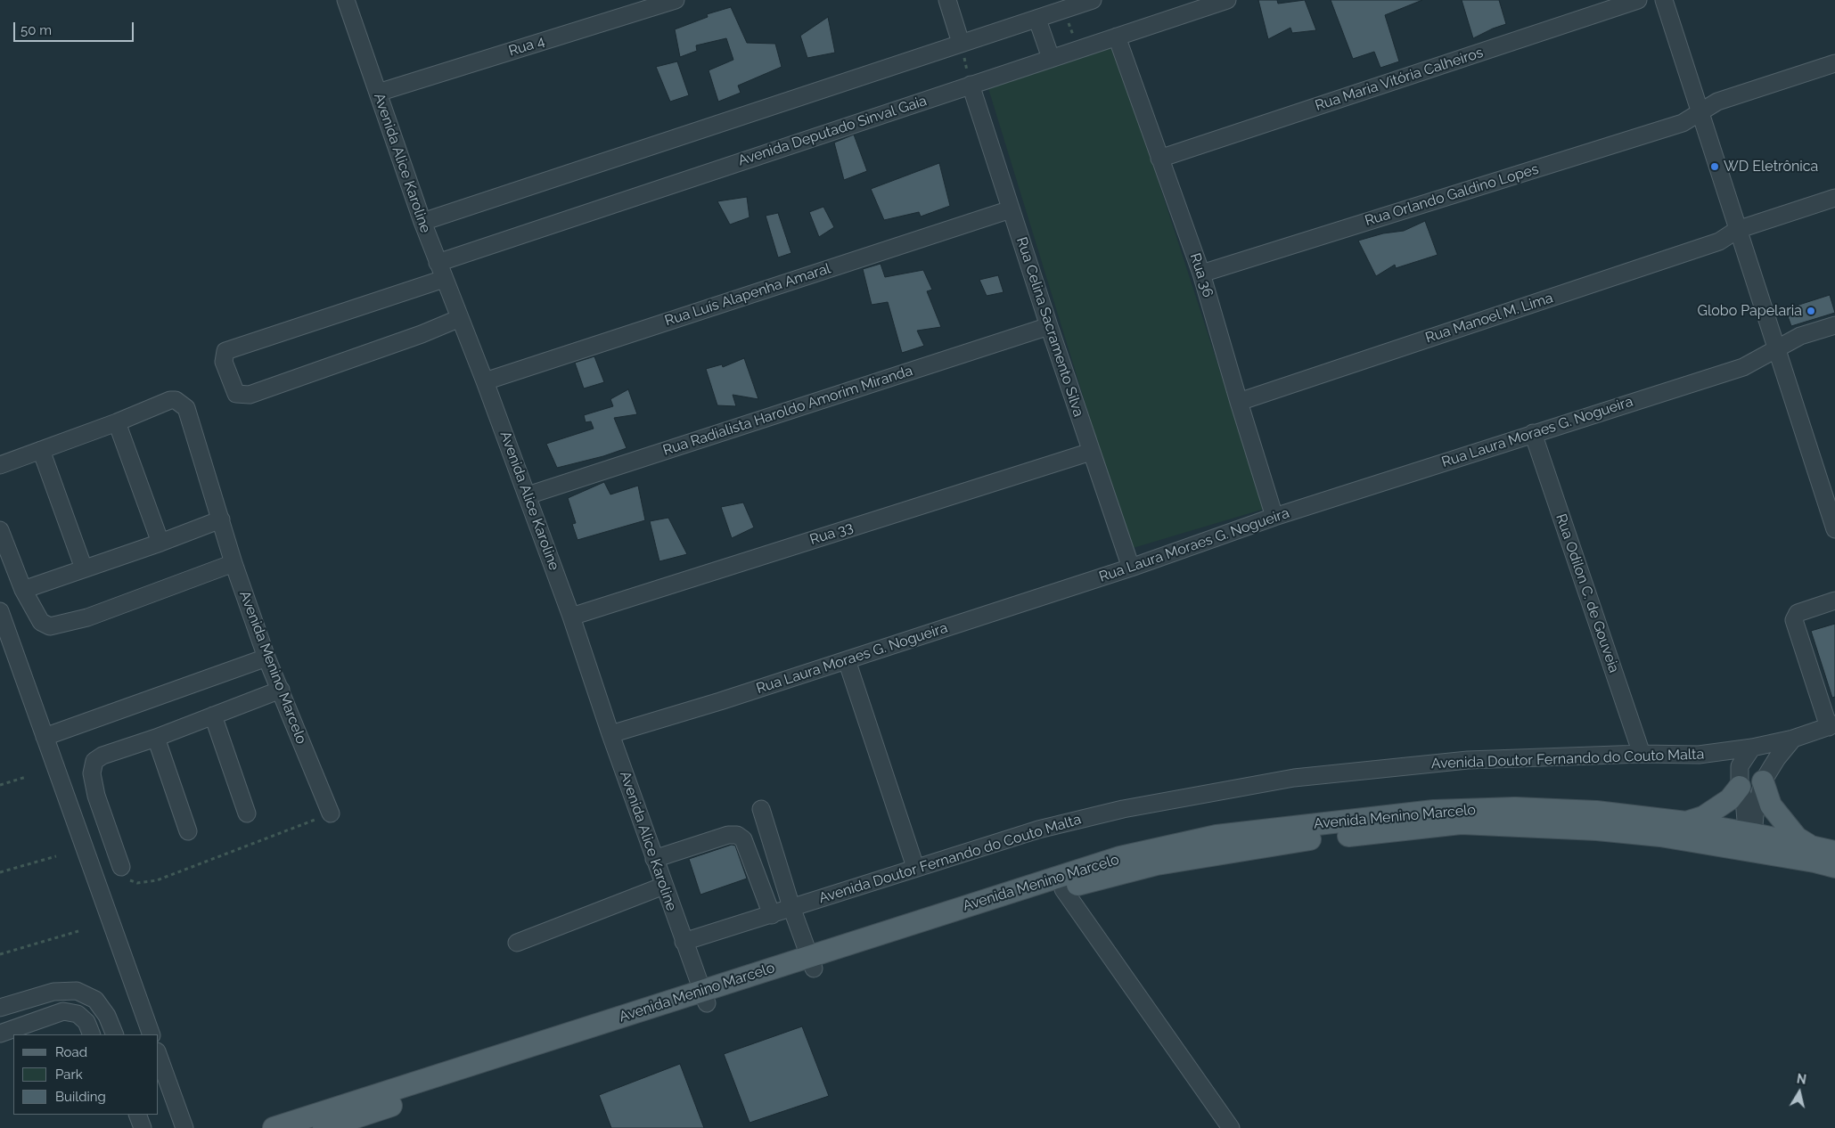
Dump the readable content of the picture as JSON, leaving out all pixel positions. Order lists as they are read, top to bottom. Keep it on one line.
{"streets":{"main road":["Avenida Menino Marcelo"],"street":["Rua 4","Rua Maria Vitória Calheiros","Avenida Deputado Sinval Gaia","Avenida Alice Karoline","Rua Orlando Galdino Lopes","Rua 36","Rua Luís Alapenha Amaral","Rua Manoel M. Lima","Rua Celina Sacramento Silva","Rua Radialista Haroldo Amorim Miranda","Rua Laura Moraes G. Nogueira","Rua 33","Rua Odilon C. de Gouveia","Avenida Doutor Fernando do Couto Malta"]},"crossings":[["Rua 4","Avenida Alice Karoline"],["Rua Maria Vitória Calheiros","Rua 36"],["Avenida Deputado Sinval Gaia","Avenida Alice Karoline"],["Avenida Deputado Sinval Gaia","Rua 36"],["Avenida Deputado Sinval Gaia","Rua Celina Sacramento Silva"],["Avenida Alice Karoline","Rua Luís Alapenha Amaral"],["Avenida Alice Karoline","Rua Radialista Haroldo Amorim Miranda"],["Avenida Alice Karoline","Rua Laura Moraes G. Nogueira"],["Avenida Alice Karoline","Rua 33"],["Avenida Alice Karoline","Avenida Menino Marcelo"],["Avenida Alice Karoline","Avenida Doutor Fernando do Couto Malta"],["Rua Orlando Galdino Lopes","Rua 36"],["Rua 36","Rua Manoel M. Lima"],["Rua 36","Rua Laura Moraes G. Nogueira"],["Rua Luís Alapenha Amaral","Rua Celina Sacramento Silva"],["Rua Celina Sacramento Silva","Rua Radialista Haroldo Amorim Miranda"],["Rua Celina Sacramento Silva","Rua Laura Moraes G. Nogueira"],["Rua Celina Sacramento Silva","Rua 33"],["Rua Laura Moraes G. Nogueira","Rua Odilon C. de Gouveia"],["Rua Odilon C. de Gouveia","Avenida Doutor Fernando do Couto Malta"]],"places":["WD Eletrônica","Globo Papelaria"],"legend":["Road","Park","Building"],"scale_bar":"50 m","north":"top"}
